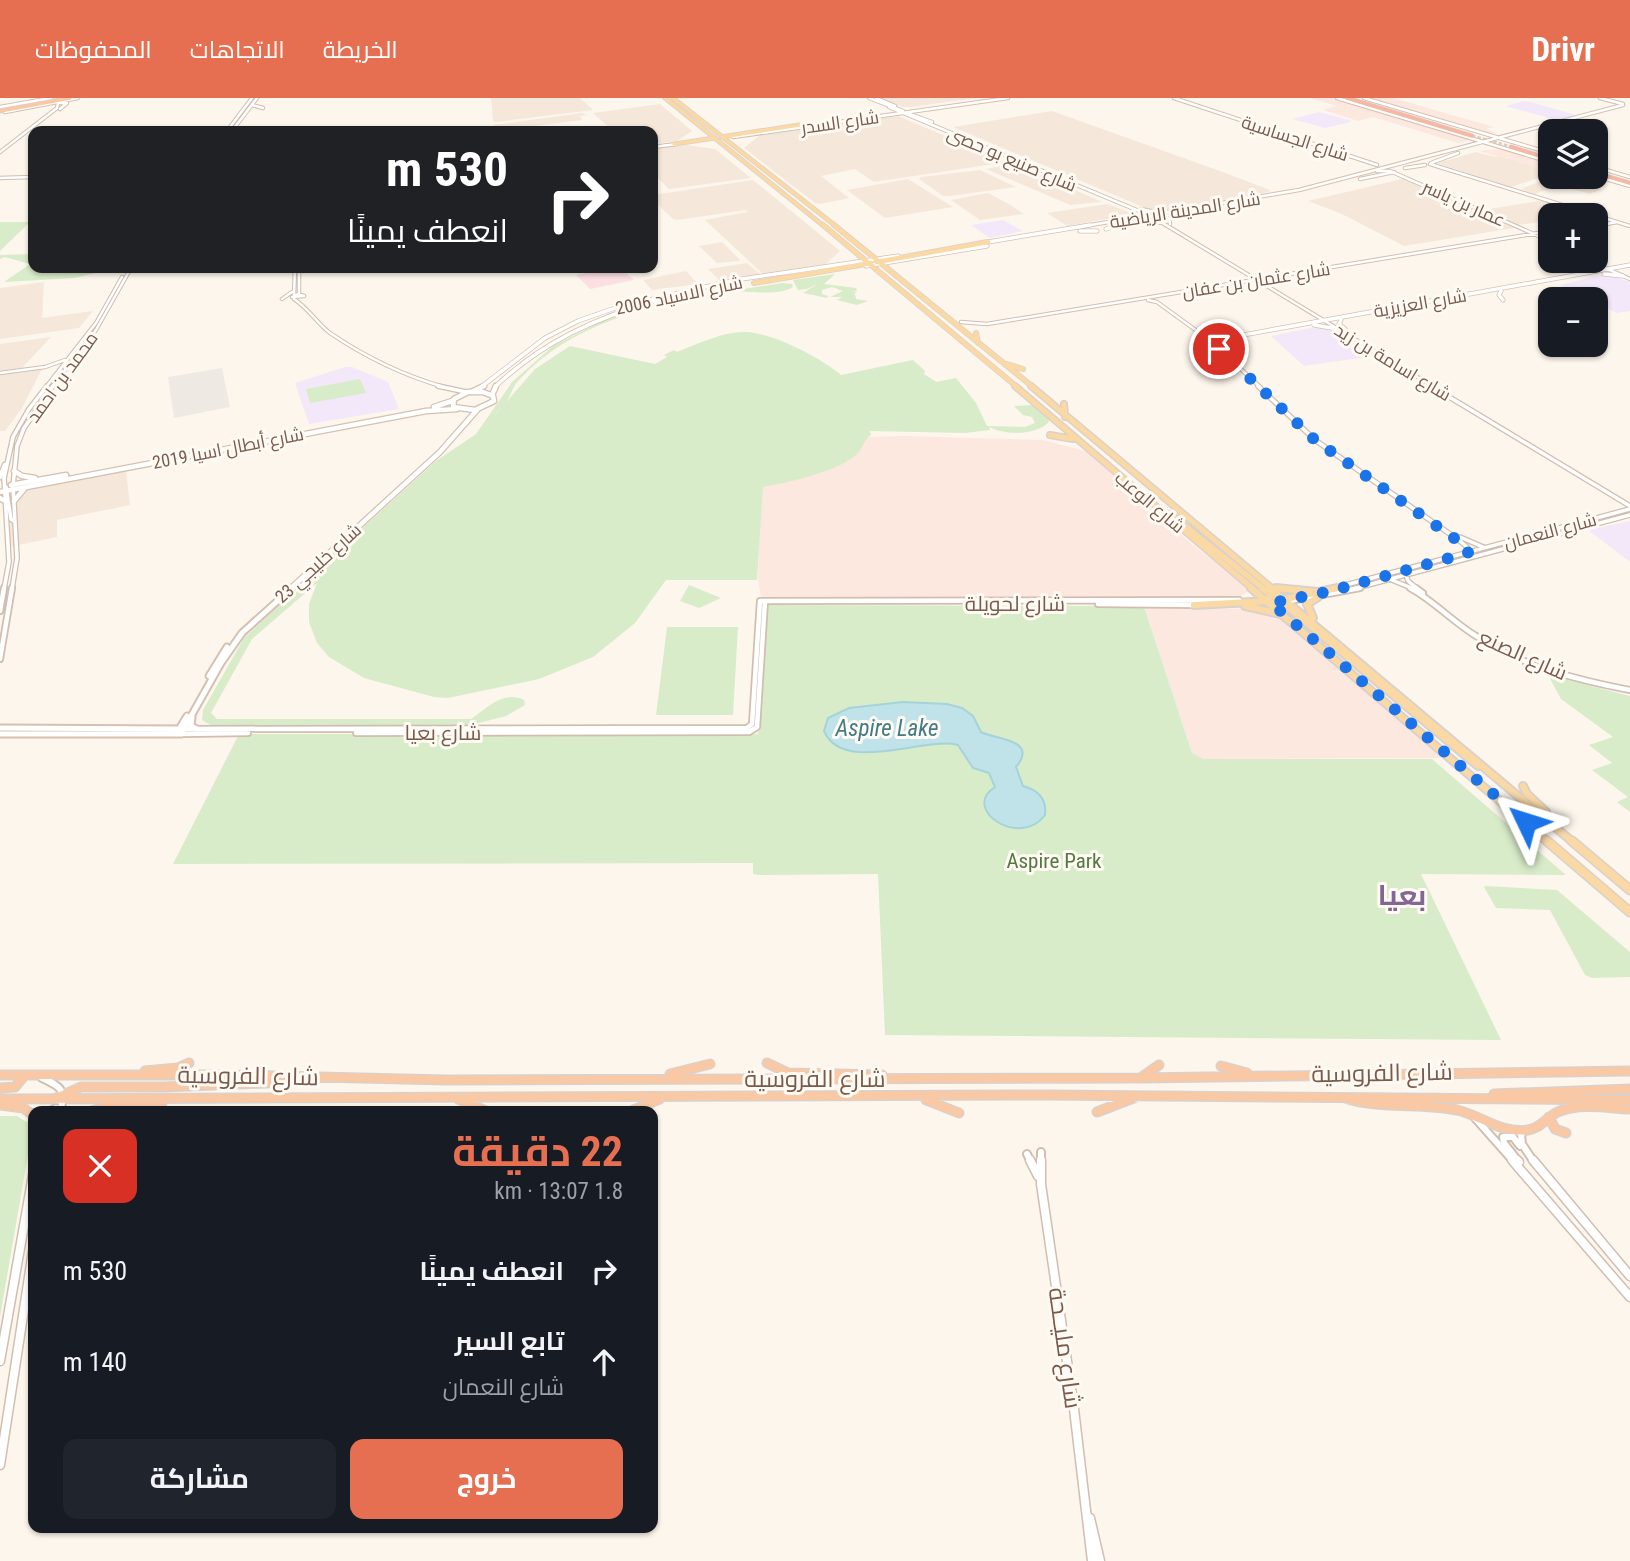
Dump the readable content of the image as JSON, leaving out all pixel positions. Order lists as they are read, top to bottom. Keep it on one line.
{"streets":{"highway":["شارع الفروسية"],"main road":["شارع السدر","شارع المدينة الرياضية","شارع الاسياد 2006","شارع العزيزية","شارع أبطال اسيا 2019","شارع الوعب","شارع خليجي 23","شارع بعيا"],"street":["شارع الجساسية","شارع صنيع بو حصى","عمار بن ياسر","شارع عثمان بن عفان","شارع اسامة بن زيد","محمد بن احمد","شارع النعمان","شارع لحويلة","شارع الصنع","شارع مليــحة"]},"crossings":[["شارع السدر","شارع صنيع بو حصى"],["شارع السدر","شارع الوعب"],["شارع الجساسية","عمار بن ياسر"],["شارع الجساسية","شارع المدينة الرياضية"],["شارع صنيع بو حصى","شارع المدينة الرياضية"],["شارع صنيع بو حصى","شارع اسامة بن زيد"],["عمار بن ياسر","شارع المدينة الرياضية"],["عمار بن ياسر","شارع عثمان بن عفان"],["شارع المدينة الرياضية","شارع الاسياد 2006"],["شارع المدينة الرياضية","شارع اسامة بن زيد"],["شارع المدينة الرياضية","شارع الوعب"],["شارع عثمان بن عفان","شارع اسامة بن زيد"],["شارع الاسياد 2006","شارع أبطال اسيا 2019"],["شارع الاسياد 2006","شارع الوعب"],["شارع الاسياد 2006","شارع خليجي 23"],["شارع العزيزية","شارع اسامة بن زيد"],["شارع اسامة بن زيد","شارع النعمان"],["محمد بن احمد","شارع أبطال اسيا 2019"],["شارع أبطال اسيا 2019","شارع خليجي 23"],["شارع الوعب","شارع النعمان"],["شارع الوعب","شارع لحويلة"],["شارع النعمان","شارع لحويلة"],["شارع النعمان","شارع الصنع"],["شارع خليجي 23","شارع بعيا"],["شارع لحويلة","شارع بعيا"]],"districts":["بعيا"],"water":["Aspire Lake"],"parks":["Aspire Park"],"page":{"header":"Drivr","nav":["الخريطة","الاتجاهات","المحفوظات"],"map_buttons":["+","−"],"turn":["530 m","انعطف يمينًا"],"heading":["22 دقيقة","1.8 km · 13:07"],"list":[{"name":"انعطف يمينًا","value":"530 m"},{"name":"تابع السير","note":"شارع النعمان","value":"140 m"}],"buttons":["خروج","مشاركة"]}}
